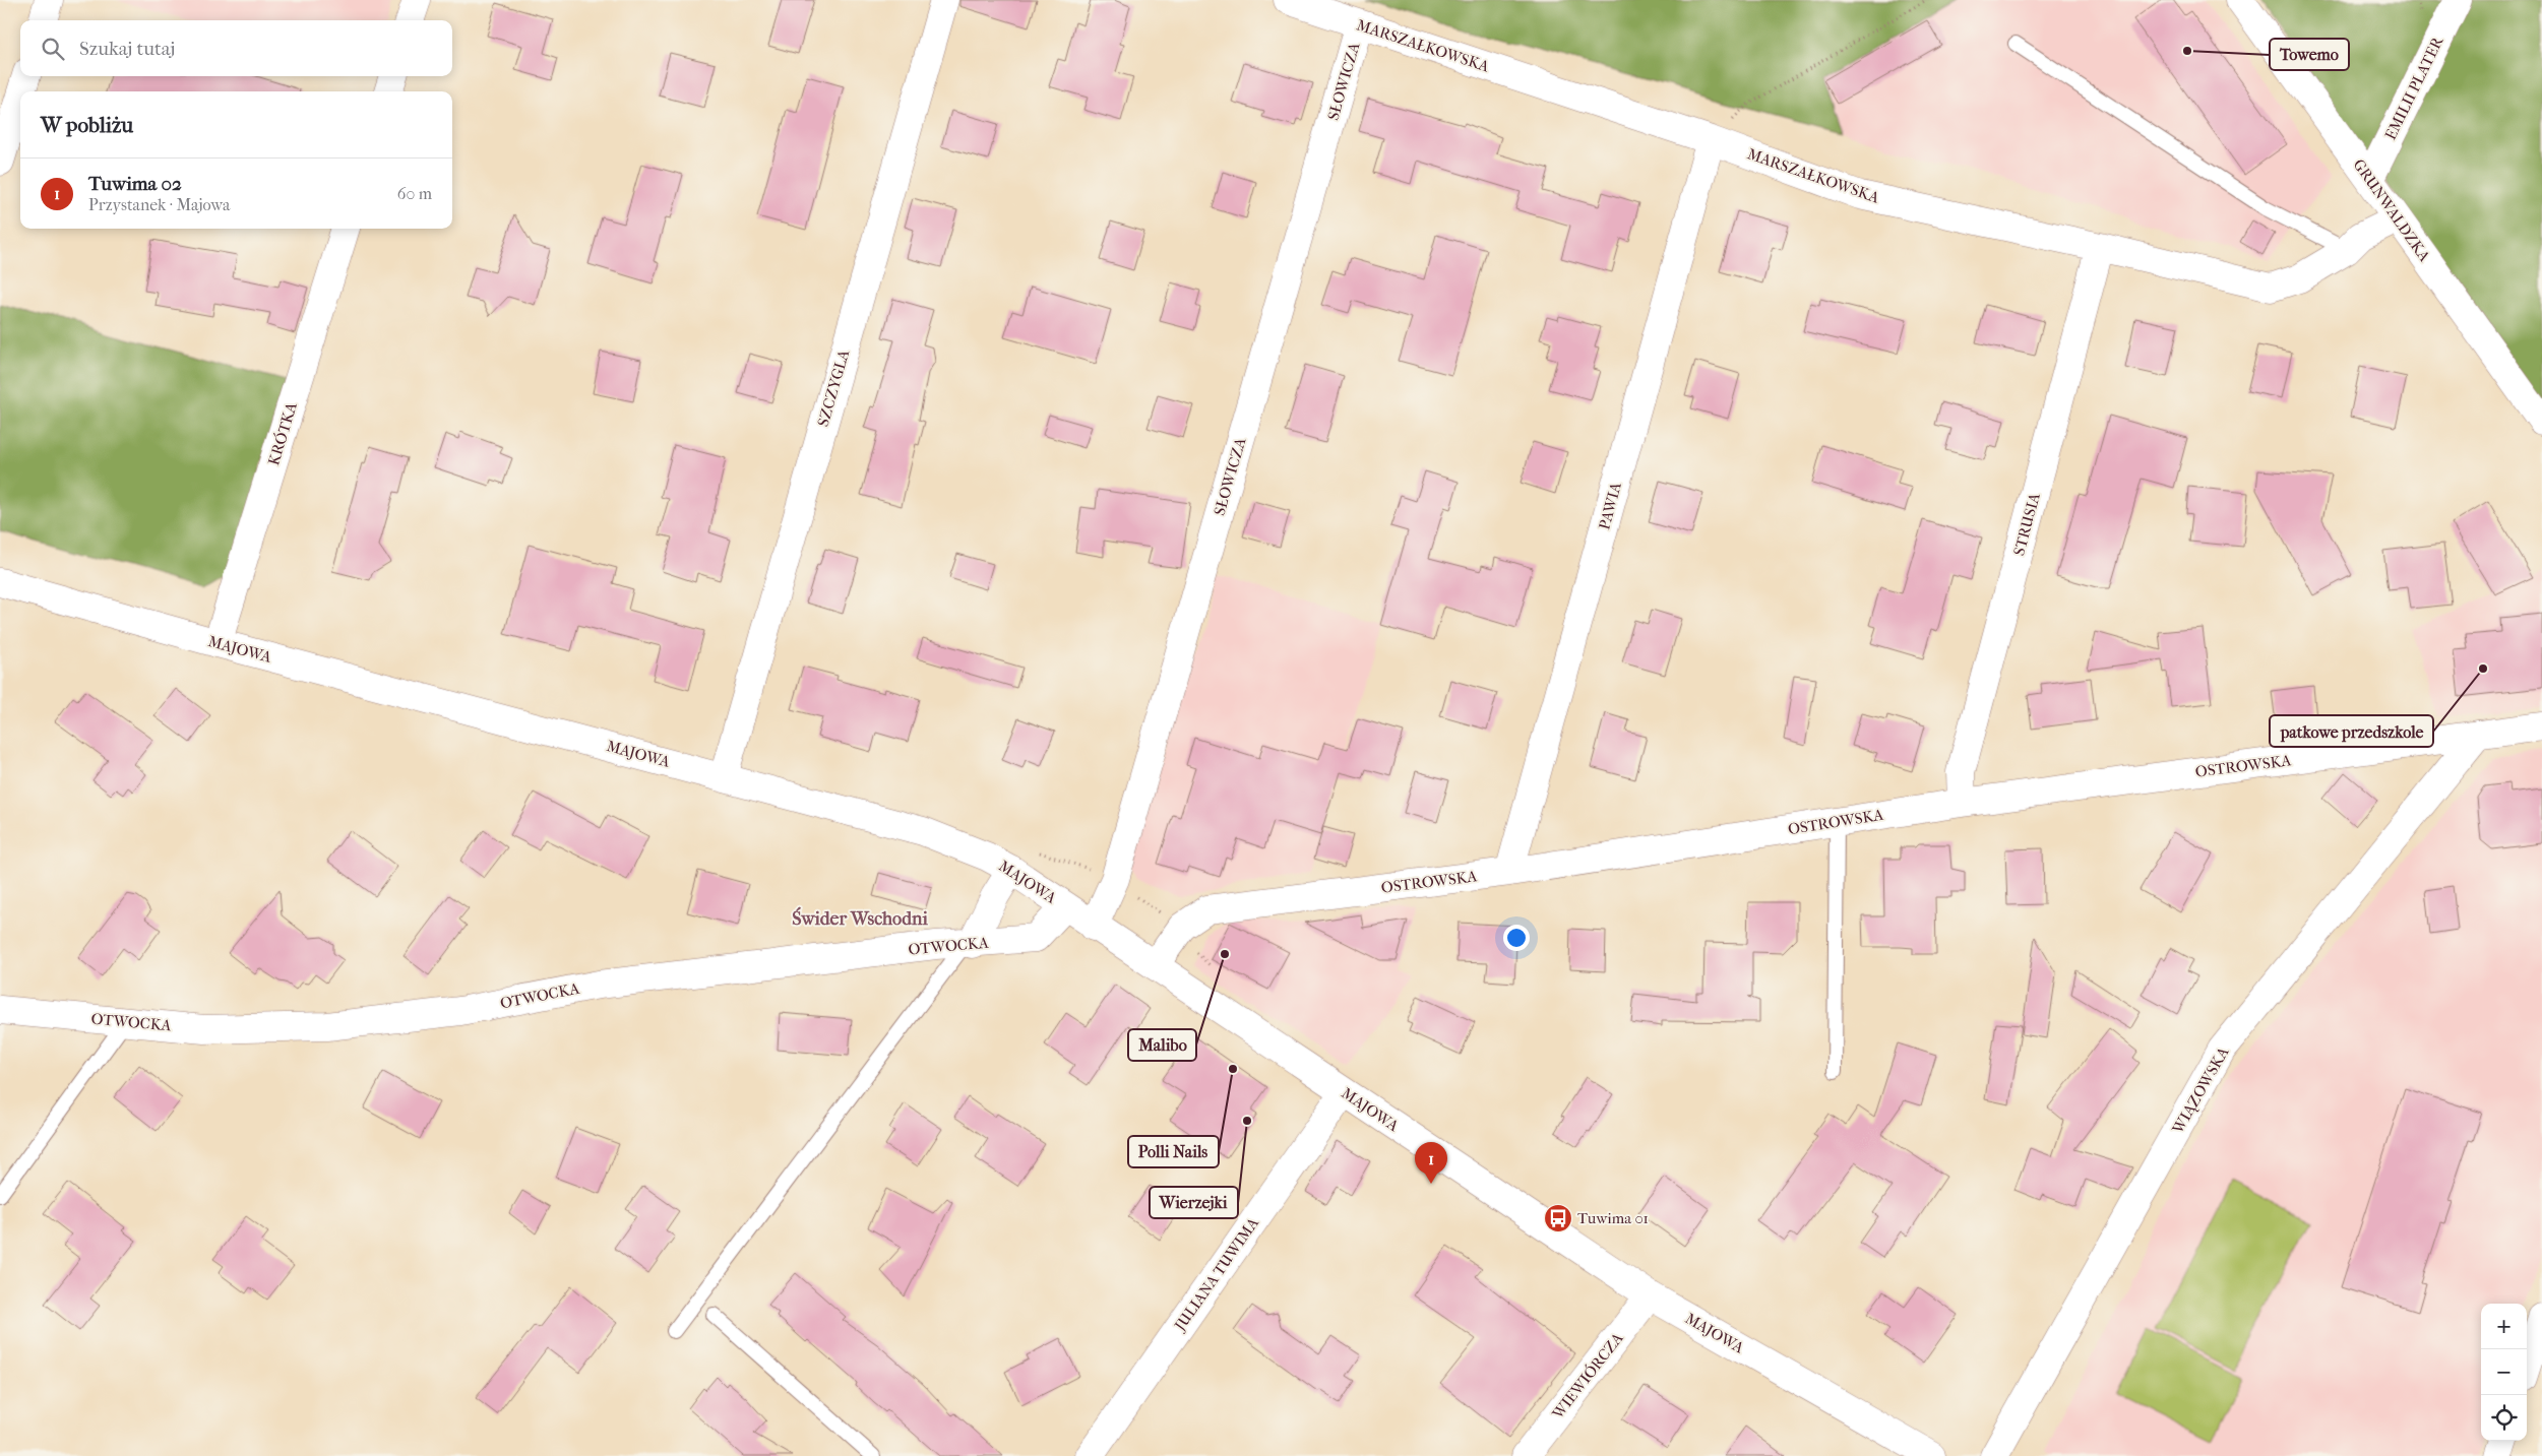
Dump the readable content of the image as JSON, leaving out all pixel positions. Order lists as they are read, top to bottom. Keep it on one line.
{"streets":{"street":["MARSZAŁKOWSKA","SŁOWICZA","EMILII PLATER","GRUNWALDZKA","SZCZYGLA","KRÓTKA","PAWIA","STRUSIA","MAJOWA","OSTROWSKA","OTWOCKA","WIĄZOWSKA","JULIANA TUWIMA","WIEWIÓRCZA"]},"crossings":[["MARSZAŁKOWSKA","SŁOWICZA"],["MARSZAŁKOWSKA","GRUNWALDZKA"],["MARSZAŁKOWSKA","PAWIA"],["MARSZAŁKOWSKA","STRUSIA"],["SŁOWICZA","MAJOWA"],["EMILII PLATER","GRUNWALDZKA"],["SZCZYGLA","MAJOWA"],["KRÓTKA","MAJOWA"],["PAWIA","OSTROWSKA"],["STRUSIA","OSTROWSKA"],["MAJOWA","OSTROWSKA"],["MAJOWA","OTWOCKA"],["MAJOWA","JULIANA TUWIMA"],["MAJOWA","WIEWIÓRCZA"],["OSTROWSKA","WIĄZOWSKA"]],"districts":["Świder Wschodni"],"places":{"other":["Towemo","patkowe przedszkole","Malibo","Polli Nails","Wierzejki"],"bus stop":["Tuwima 01"]},"page":{"search":"Szukaj tutaj","heading":"W pobliżu","list":[{"mark":"1","name":"Tuwima 02","note":"Przystanek · Majowa","value":"60 m"}],"pins":"1","map_buttons":["+","−"]}}
